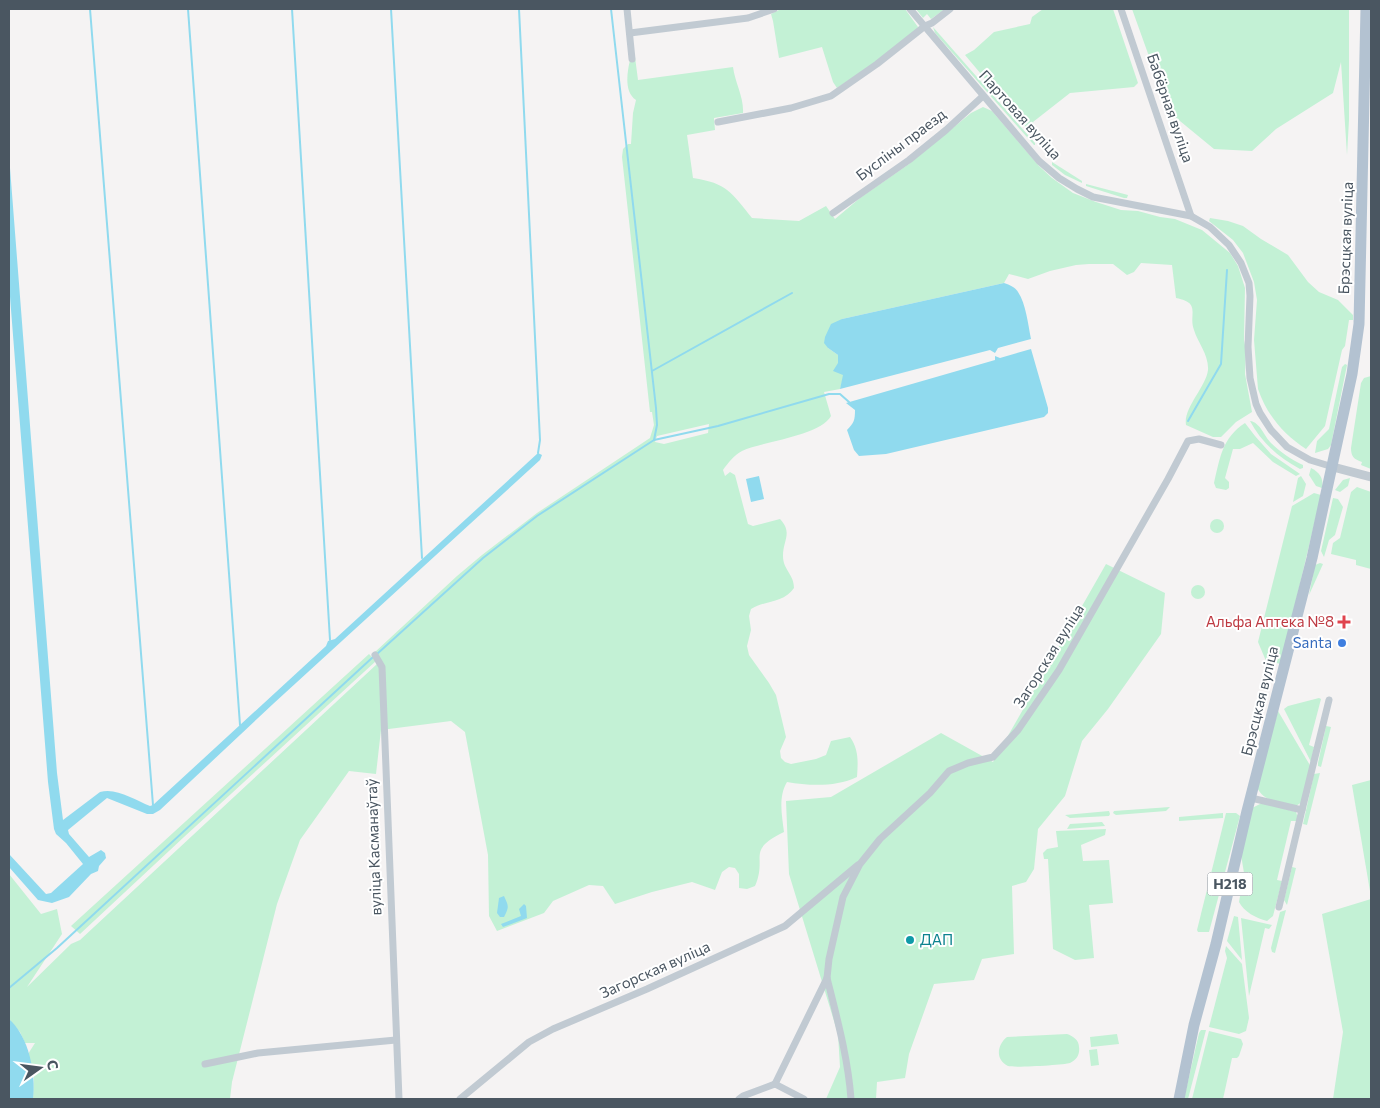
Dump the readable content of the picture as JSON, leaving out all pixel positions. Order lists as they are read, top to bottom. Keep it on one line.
{"streets":{"main road":["Брэсцкая вуліца","Н218"],"street":["Бабёрная вуліца","Партовая вуліца","Бусліны праезд","Загорская вуліца","вуліца Касманаўтаў"]},"crossings":[["Бабёрная вуліца","Партовая вуліца"],["Партовая вуліца","Бусліны праезд"]],"places":{"health":["Альфа Аптека №8"],"other":["Santa","ДАП"]},"north":"right"}
